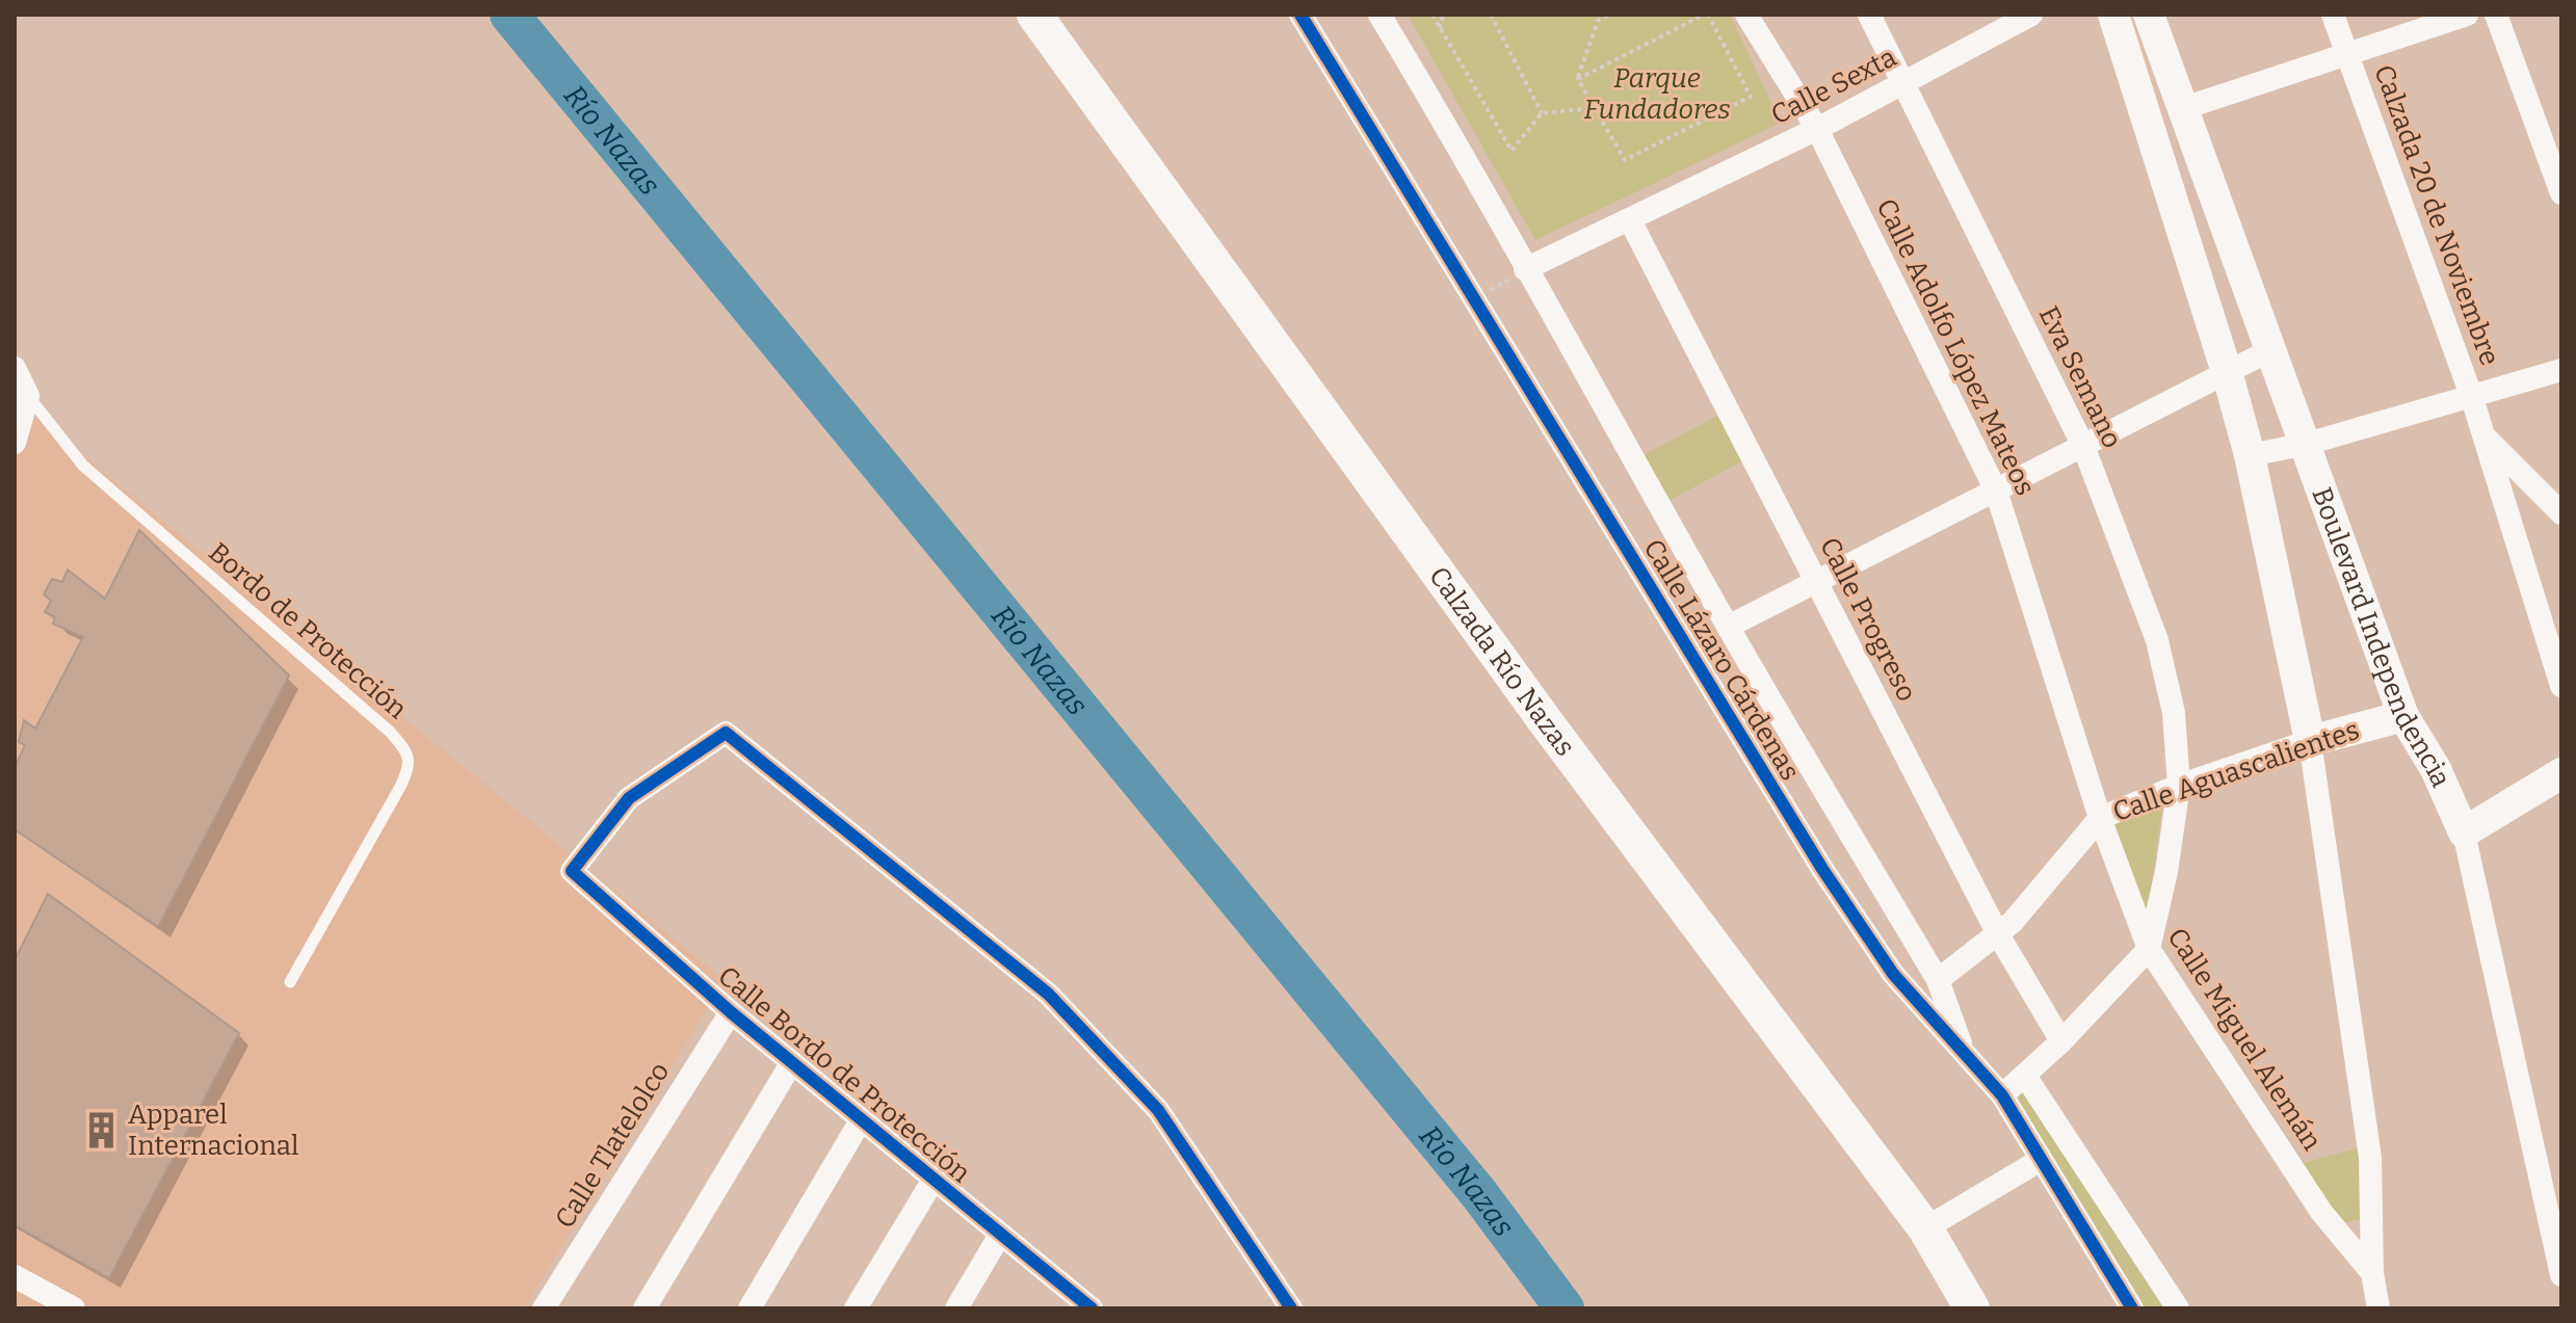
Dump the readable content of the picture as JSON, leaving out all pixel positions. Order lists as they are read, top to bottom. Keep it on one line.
{"streets":{"main road":["Calzada Río Nazas"],"street":["Calle Sexta","Calzada 20 de Noviembre","Calle Adolfo López Mateos","Eva Semano","Calle Progreso","Boulevard Independencia","Calle Lázaro Cárdenas","Calle Aguascalientes","Calle Miguel Alemán","Calle Bordo de Protección","Calle Tlatelolco"],"lane":["Bordo de Protección"]},"crossings":[["Calle Sexta","Calle Adolfo López Mateos"],["Calle Sexta","Eva Semano"],["Calle Sexta","Calle Progreso"],["Calle Adolfo López Mateos","Calle Aguascalientes"],["Calle Adolfo López Mateos","Calle Miguel Alemán"],["Eva Semano","Calle Aguascalientes"],["Eva Semano","Calle Miguel Alemán"],["Calle Progreso","Calle Aguascalientes"],["Boulevard Independencia","Calle Aguascalientes"],["Calle Aguascalientes","Calle Miguel Alemán"],["Calle Bordo de Protección","Calle Tlatelolco"]],"water":["Río Nazas"],"parks":["Parque Fundadores"],"places":{"building":["Apparel Internacional"]}}
